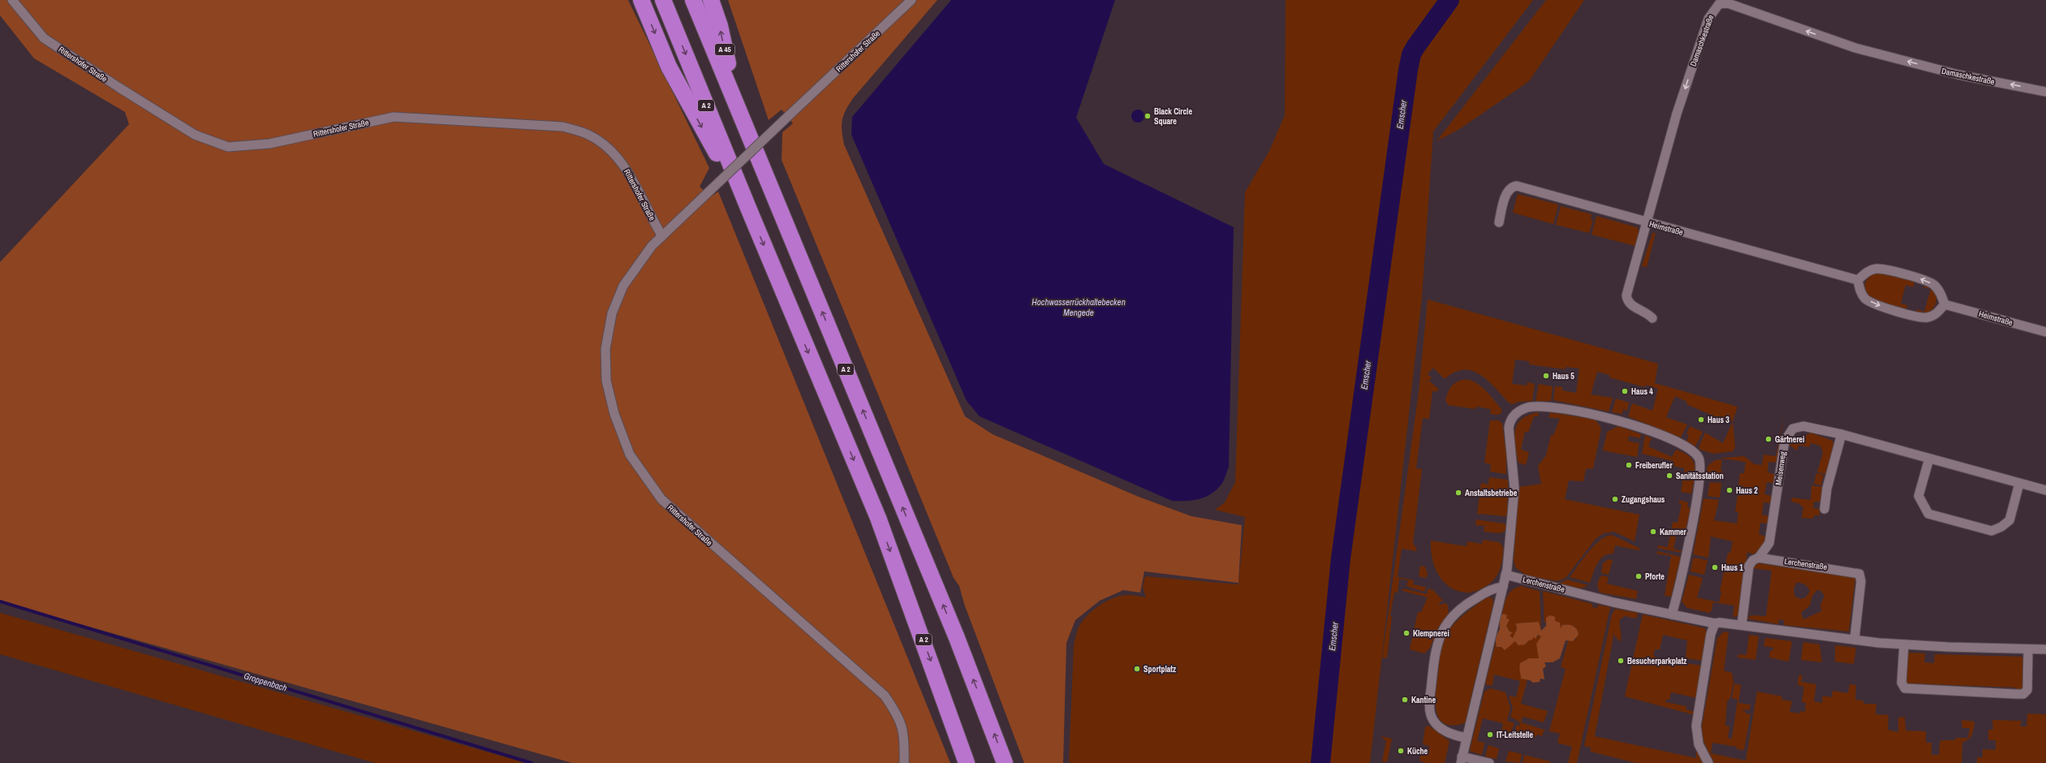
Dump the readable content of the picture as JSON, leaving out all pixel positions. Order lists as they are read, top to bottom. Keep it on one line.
{"streets":{"highway":["A 45","A 2"],"street":["Damaschkestraße","Rittershofer Straße","Heimstraße","Meisenweg","Lerchenstraße"]},"crossings":[["Damaschkestraße","Heimstraße"],["A 45","A 2"],["Meisenweg","Lerchenstraße"]],"water":["Emscher","Hochwasserrückhaltebecken Mengede","Groppenbach"],"places":["Black Circle Square","Haus 5","Haus 4","Haus 3","Gärtnerei","Freiberufler","Sanitätsstation","Haus 2","Anstaltsbetriebe","Zugangshaus","Kammer","Haus 1","Pforte","Klempnerei","Besucherparkplatz","Sportplatz","Kantine","IT-Leitstelle","Küche"]}
